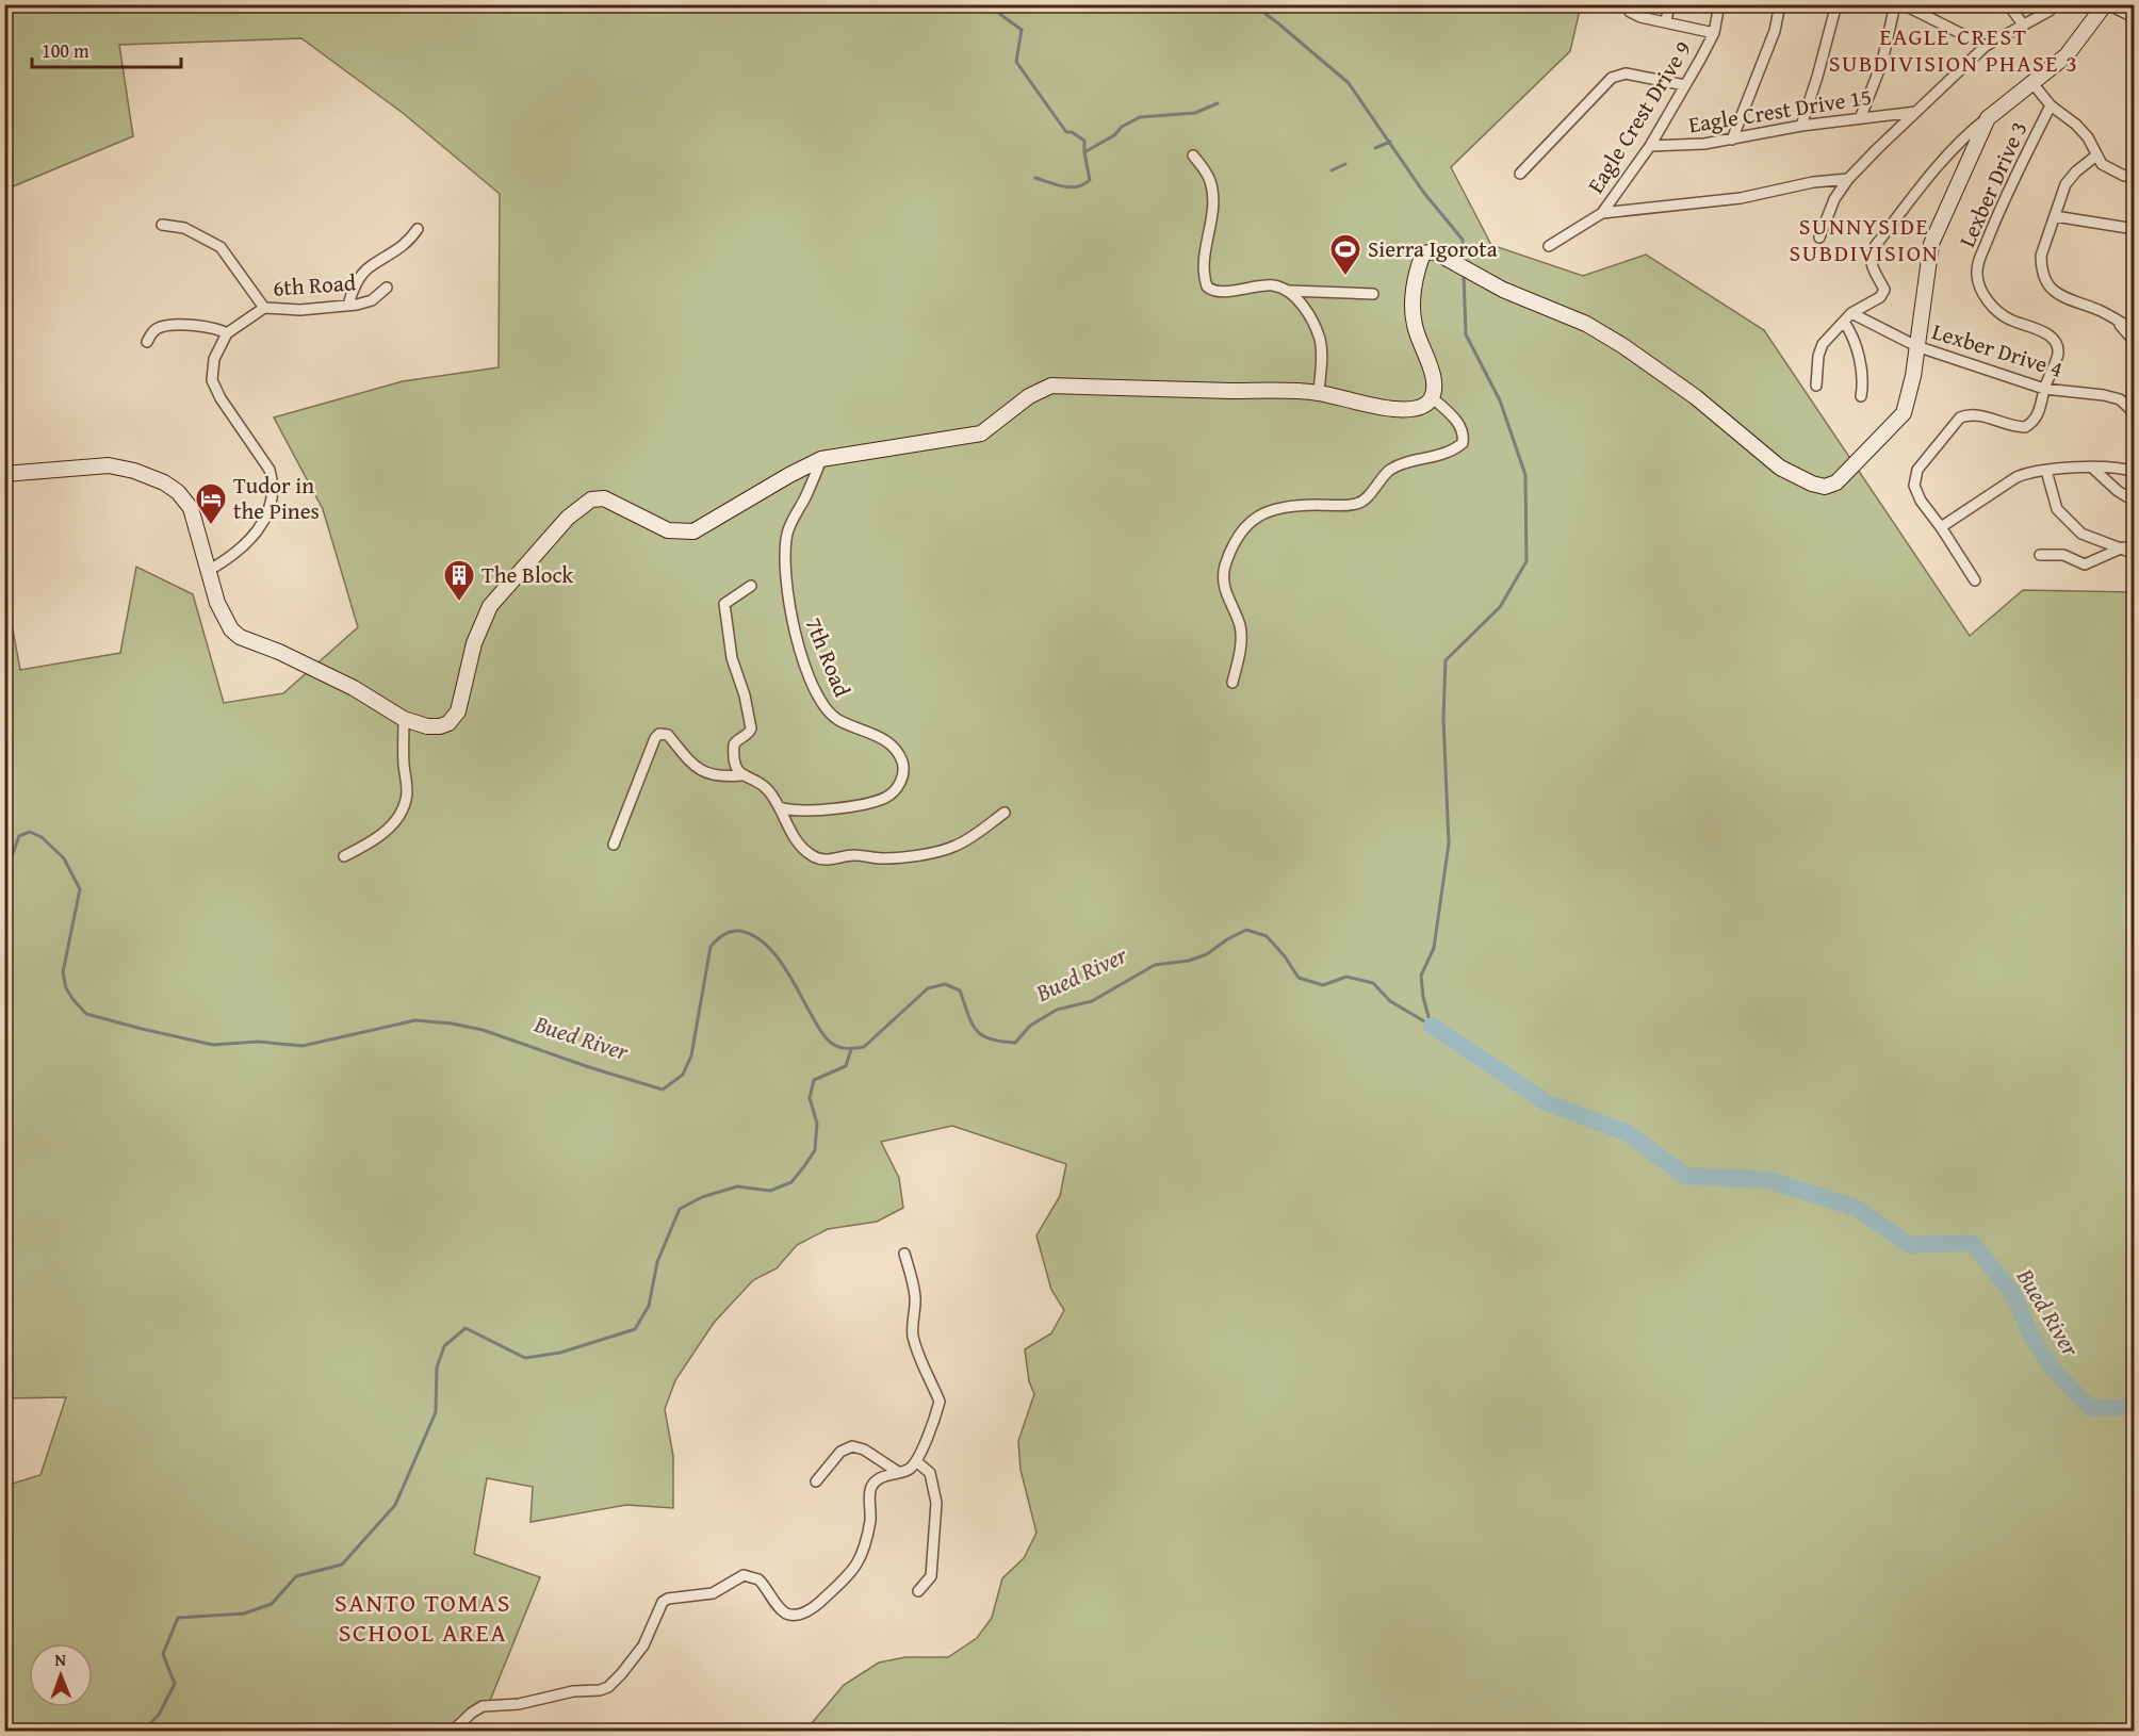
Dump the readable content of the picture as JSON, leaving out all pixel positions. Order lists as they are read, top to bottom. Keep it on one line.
{"streets":{"street":["Eagle Crest Drive 15","Eagle Crest Drive 9","Lexber Drive 3","6th Road","Lexber Drive 4","7th Road"]},"crossings":[["Eagle Crest Drive 15","Eagle Crest Drive 9"],["Lexber Drive 3","Lexber Drive 4"]],"districts":["EAGLE CREST SUBDIVISION PHASE 3","SUNNYSIDE SUBDIVISION","SANTO TOMAS SCHOOL AREA"],"water":["Bued River"],"places":{"sports":["Sierra Igorota"],"hotel":["Tudor in the Pines"],"building":["The Block"]},"scale_bar":"100 m","north":"top"}
